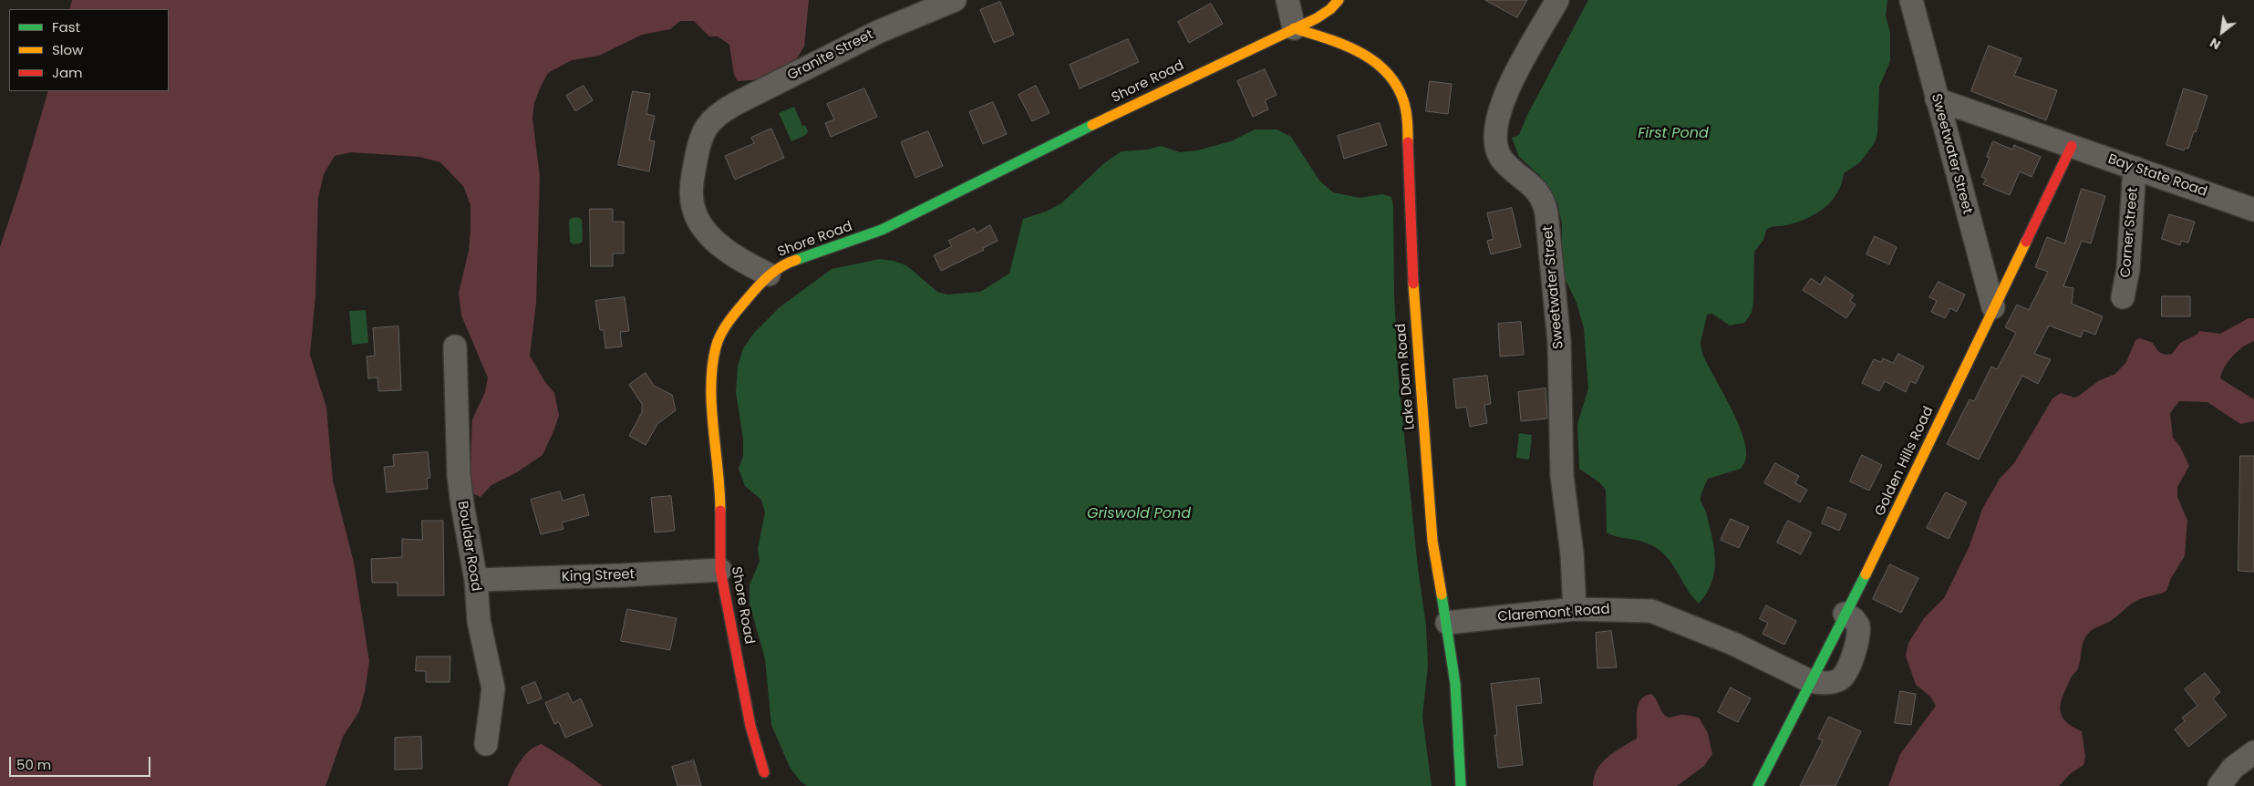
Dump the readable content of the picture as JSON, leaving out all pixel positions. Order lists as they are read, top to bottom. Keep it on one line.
{"streets":{"street":["Granite Street","Shore Road","Sweetwater Street","Bay State Road","Corner Street","Lake Dam Road","Golden Hills Road","Boulder Road","King Street","Claremont Road"]},"crossings":[["Granite Street","Shore Road"],["Shore Road","Lake Dam Road"],["Shore Road","King Street"],["Sweetwater Street","Bay State Road"],["Sweetwater Street","Golden Hills Road"],["Sweetwater Street","Claremont Road"],["Bay State Road","Corner Street"],["Bay State Road","Golden Hills Road"],["Lake Dam Road","Claremont Road"],["Boulder Road","King Street"]],"water":["First Pond","Griswold Pond"],"legend":["Fast","Slow","Jam"],"scale_bar":"50 m","north":"bottom left"}
